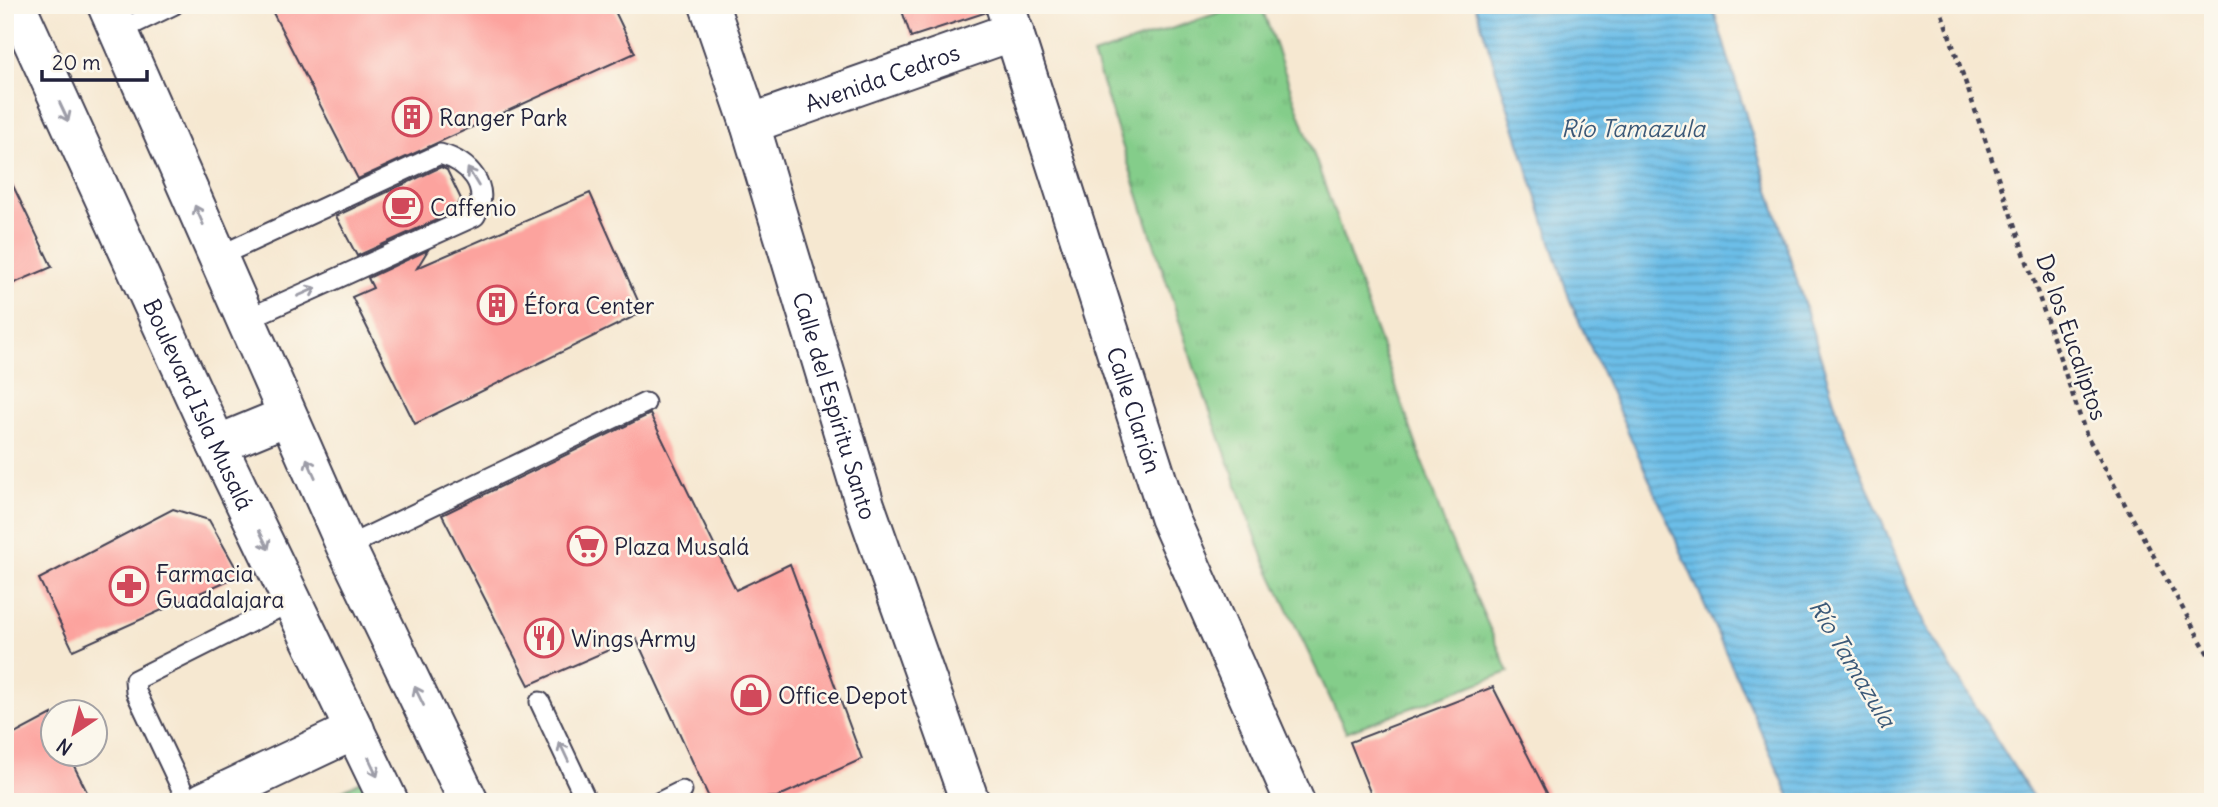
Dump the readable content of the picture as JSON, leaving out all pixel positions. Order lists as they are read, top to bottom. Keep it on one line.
{"streets":{"street":["Avenida Cedros","Boulevard Isla Musalá","Calle del Espíritu Santo","Calle Clarión"],"path":["De los Eucaliptos"]},"crossings":[["Avenida Cedros","Calle del Espíritu Santo"],["Avenida Cedros","Calle Clarión"]],"water":["Río Tamazula"],"places":{"building":["Ranger Park","Éfora Center"],"cafe":["Caffenio"],"supermarket":["Plaza Musalá"],"pharmacy":["Farmacia Guadalajara"],"restaurant":["Wings Army"],"shop":["Office Depot"]},"scale_bar":"20 m","north":"bottom left"}
